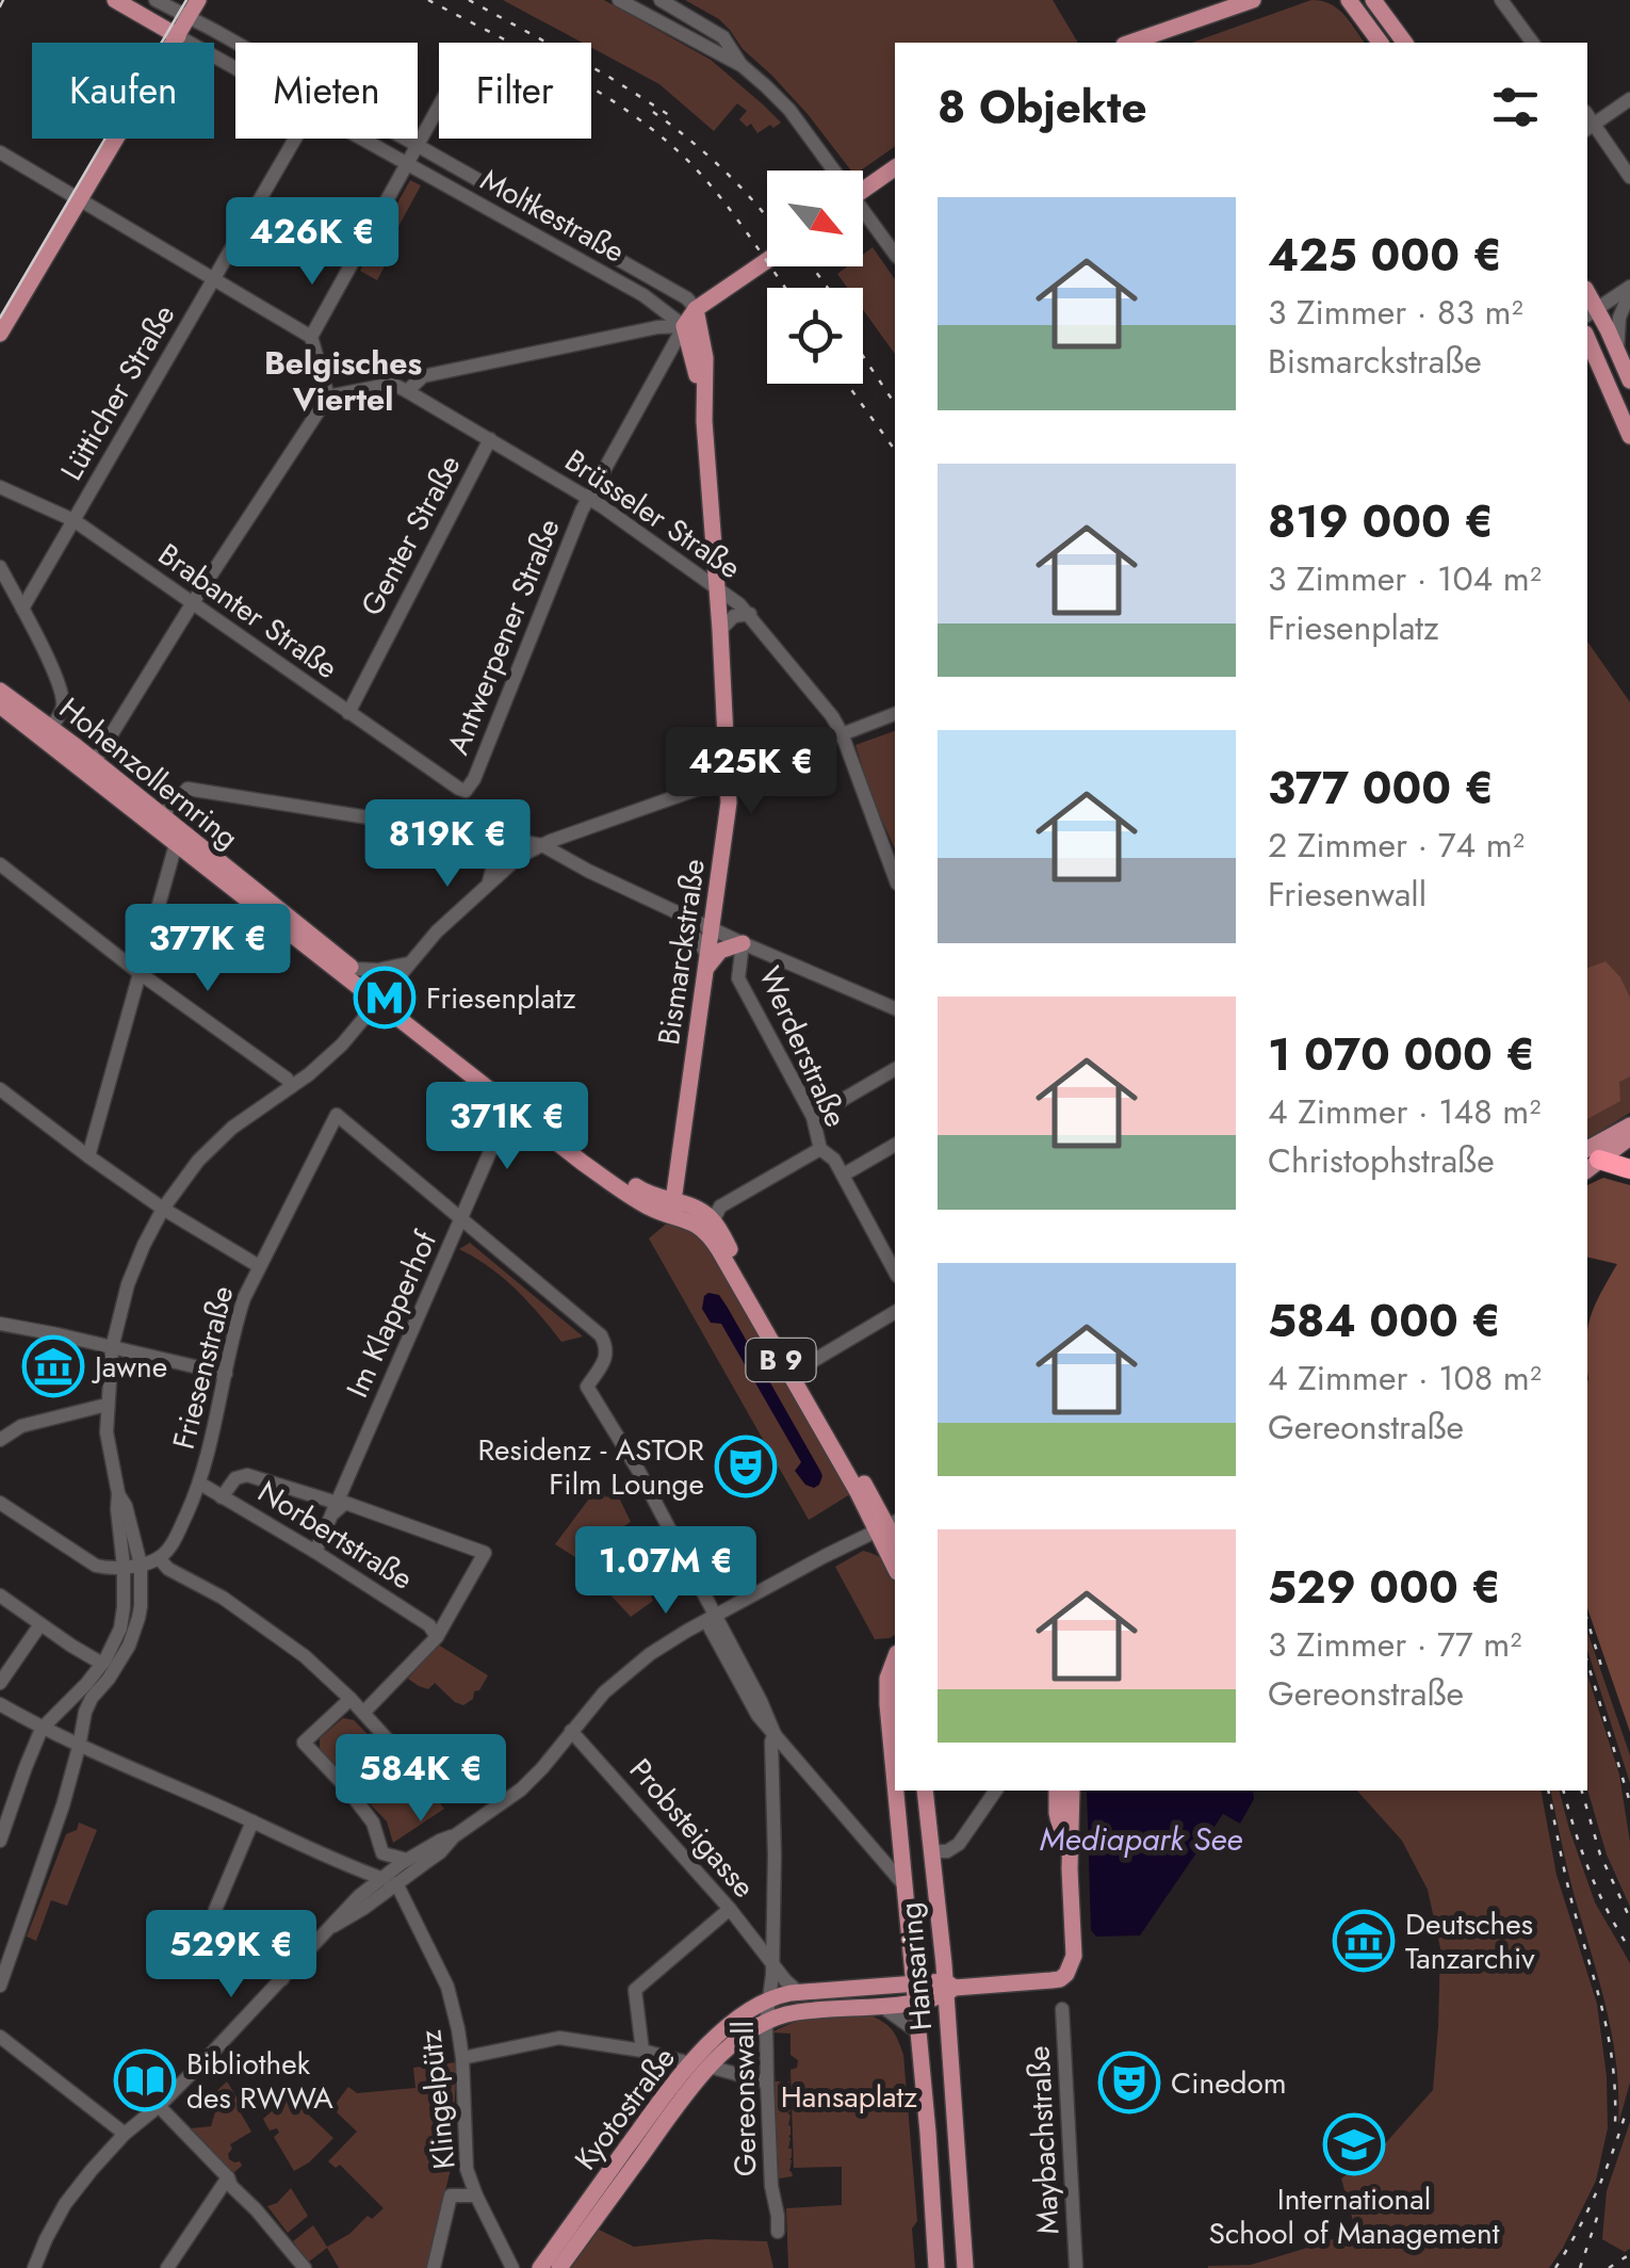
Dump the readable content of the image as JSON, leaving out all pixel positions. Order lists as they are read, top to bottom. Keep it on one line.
{"streets":{"main road":["Moltkestraße","Hohenzollernring","Bismarckstraße","B 9","Hansaring","Kyotostraße"],"street":["Lütticher Straße","Brüsseler Straße","Genter Straße","Brabanter Straße","Antwerpener Straße","Werderstraße","Im Klapperhof","Friesenstraße","Norbertstraße","Probsteigasse","Gereonswall","Klingelpütz","Maybachstraße"]},"crossings":[["Moltkestraße","Antwerpener Straße"],["Moltkestraße","Bismarckstraße"],["Lütticher Straße","Brabanter Straße"],["Brüsseler Straße","Genter Straße"],["Brüsseler Straße","Antwerpener Straße"],["Brüsseler Straße","Bismarckstraße"],["Genter Straße","Brabanter Straße"],["Brabanter Straße","Antwerpener Straße"],["Antwerpener Straße","Bismarckstraße"],["Hohenzollernring","Bismarckstraße"],["Hohenzollernring","Im Klapperhof"],["Hohenzollernring","B 9"],["Bismarckstraße","B 9"],["Im Klapperhof","Friesenstraße"],["Im Klapperhof","Norbertstraße"],["Friesenstraße","Norbertstraße"],["Probsteigasse","Gereonswall"],["Gereonswall","Kyotostraße"]],"districts":["Belgisches Viertel"],"water":["Mediapark See"],"parks":["Hansaplatz"],"places":{"metro station":["Friesenplatz"],"museum":["Jawne","Deutsches Tanzarchiv"],"theatre":["Residenz - ASTOR Film Lounge","Cinedom"],"library":["Bibliothek des RWWA"],"school or university":["International School of Management"]},"north":"bottom right","page":{"chip":["Kaufen","Mieten","Filter"],"heading":"8 Objekte","list":[{"name":"425 000 €","note":"3 Zimmer · 83 m² · Bismarckstraße"},{"name":"819 000 €","note":"3 Zimmer · 104 m² · Friesenplatz"},{"name":"377 000 €","note":"2 Zimmer · 74 m² · Friesenwall"},{"name":"1 070 000 €","note":"4 Zimmer · 148 m² · Christophstraße"},{"name":"584 000 €","note":"4 Zimmer · 108 m² · Gereonstraße"},{"name":"529 000 €","note":"3 Zimmer · 77 m² · Gereonstraße"}],"price":["426K €","425K €","819K €","377K €","371K €","1.07M €","584K €","529K €"]}}
